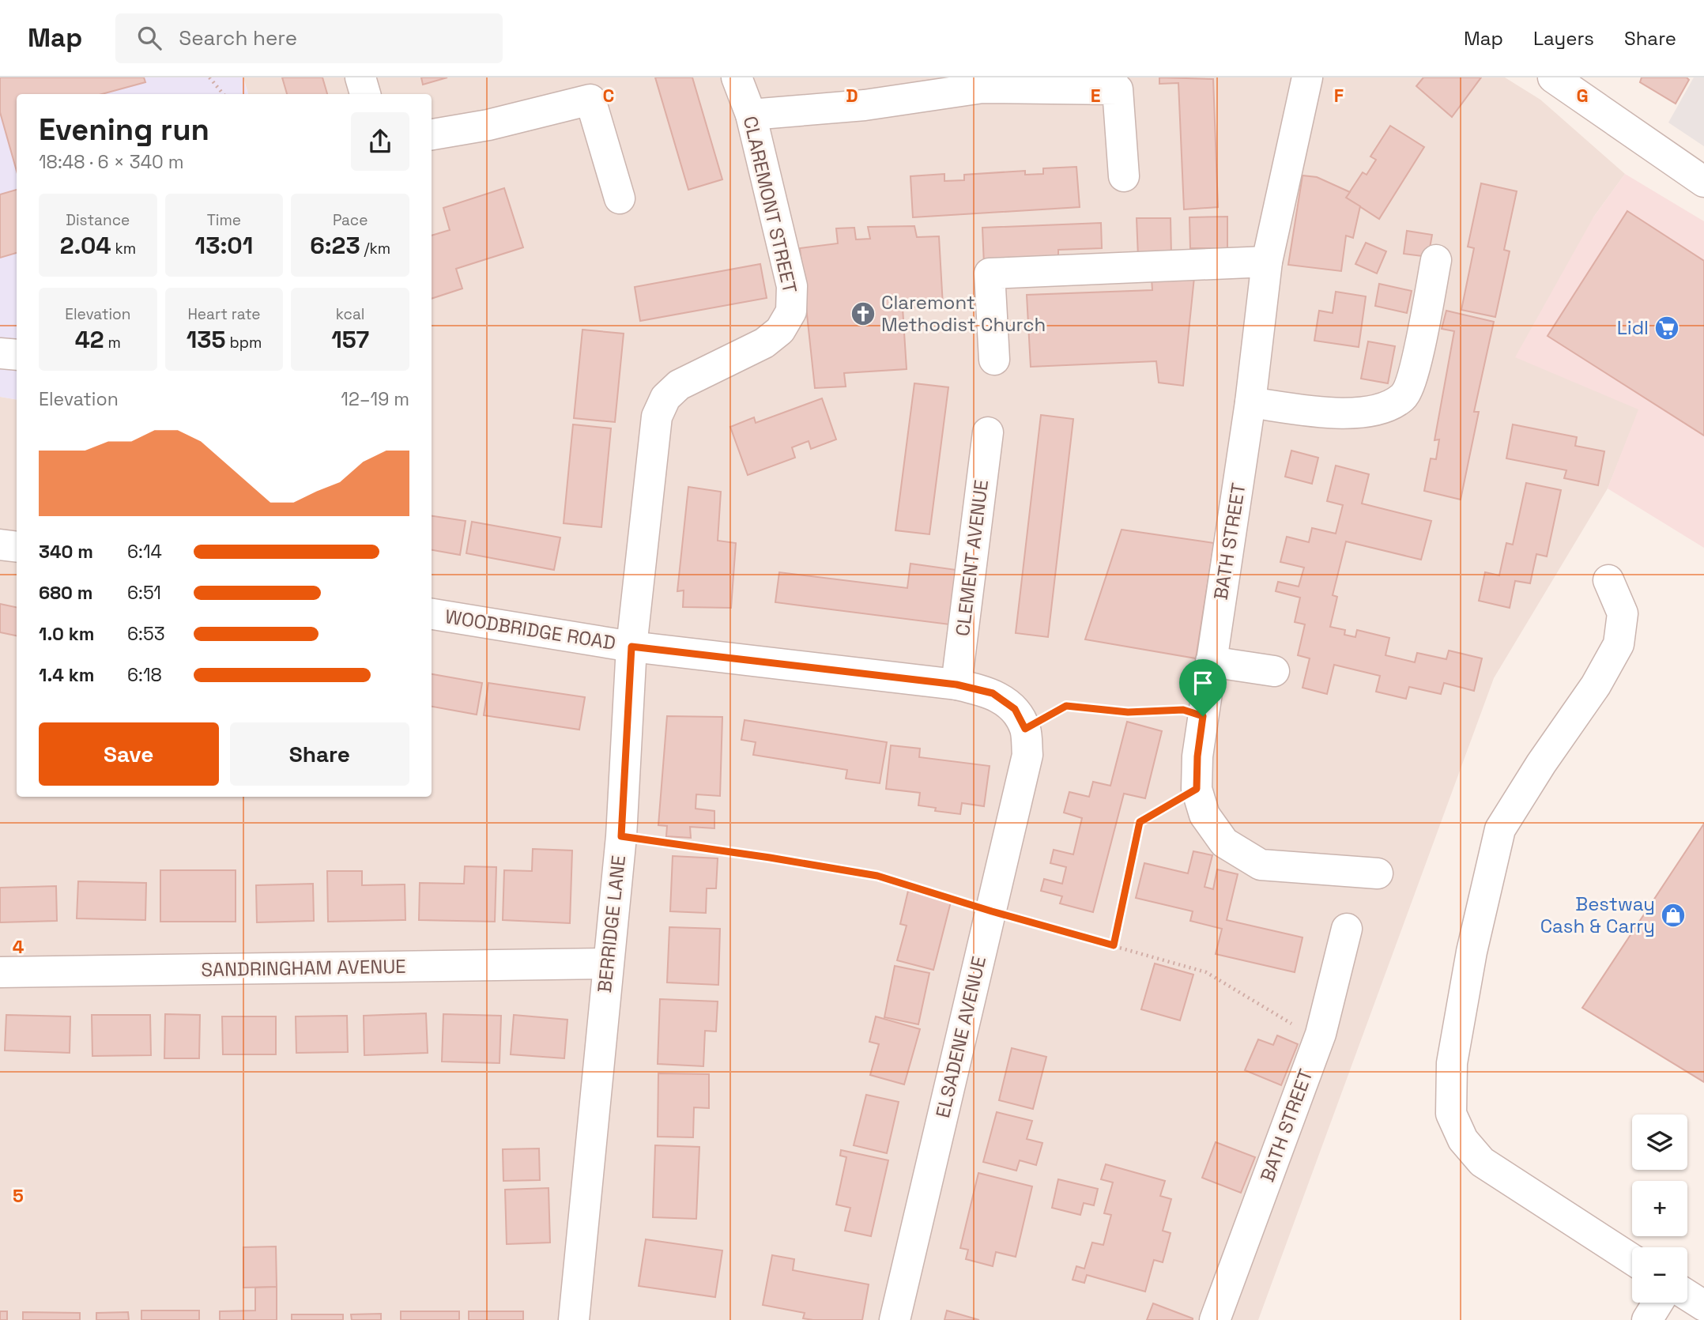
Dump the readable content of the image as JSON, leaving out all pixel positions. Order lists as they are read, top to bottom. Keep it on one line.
{"streets":{"street":["CLAREMONT STREET","BATH STREET","CLEMENT AVENUE","WOODBRIDGE ROAD","BERRIDGE LANE","SANDRINGHAM AVENUE","ELSADENE AVENUE"]},"crossings":[["CLAREMONT STREET","BERRIDGE LANE"],["CLEMENT AVENUE","WOODBRIDGE ROAD"],["WOODBRIDGE ROAD","BERRIDGE LANE"],["WOODBRIDGE ROAD","ELSADENE AVENUE"],["BERRIDGE LANE","SANDRINGHAM AVENUE"]],"places":{"church":["Claremont Methodist Church"],"supermarket":["Lidl"],"shop":["Bestway Cash & Carry"]},"page":{"header":"Map","search":"Search here","nav":["Map","Layers","Share"],"heading":["Evening run","18:48 · 6 × 340 m"],"stats":[["Distance","2.04 km"],["Time","13:01"],["Pace","6:23 /km"],["Elevation","42 m"],["Heart rate","135 bpm"],["kcal","157"]],"chart":["Elevation","12–19 m"],"list":[{"name":"340 m","note":"6:14"},{"name":"680 m","note":"6:51"},{"name":"1.0 km","note":"6:53"},{"name":"1.4 km","note":"6:18"}],"buttons":["Save","Share"],"map_buttons":["+","−"]},"grid":{"columns":["C","D","E","F","G"],"rows":["4","5"]}}
